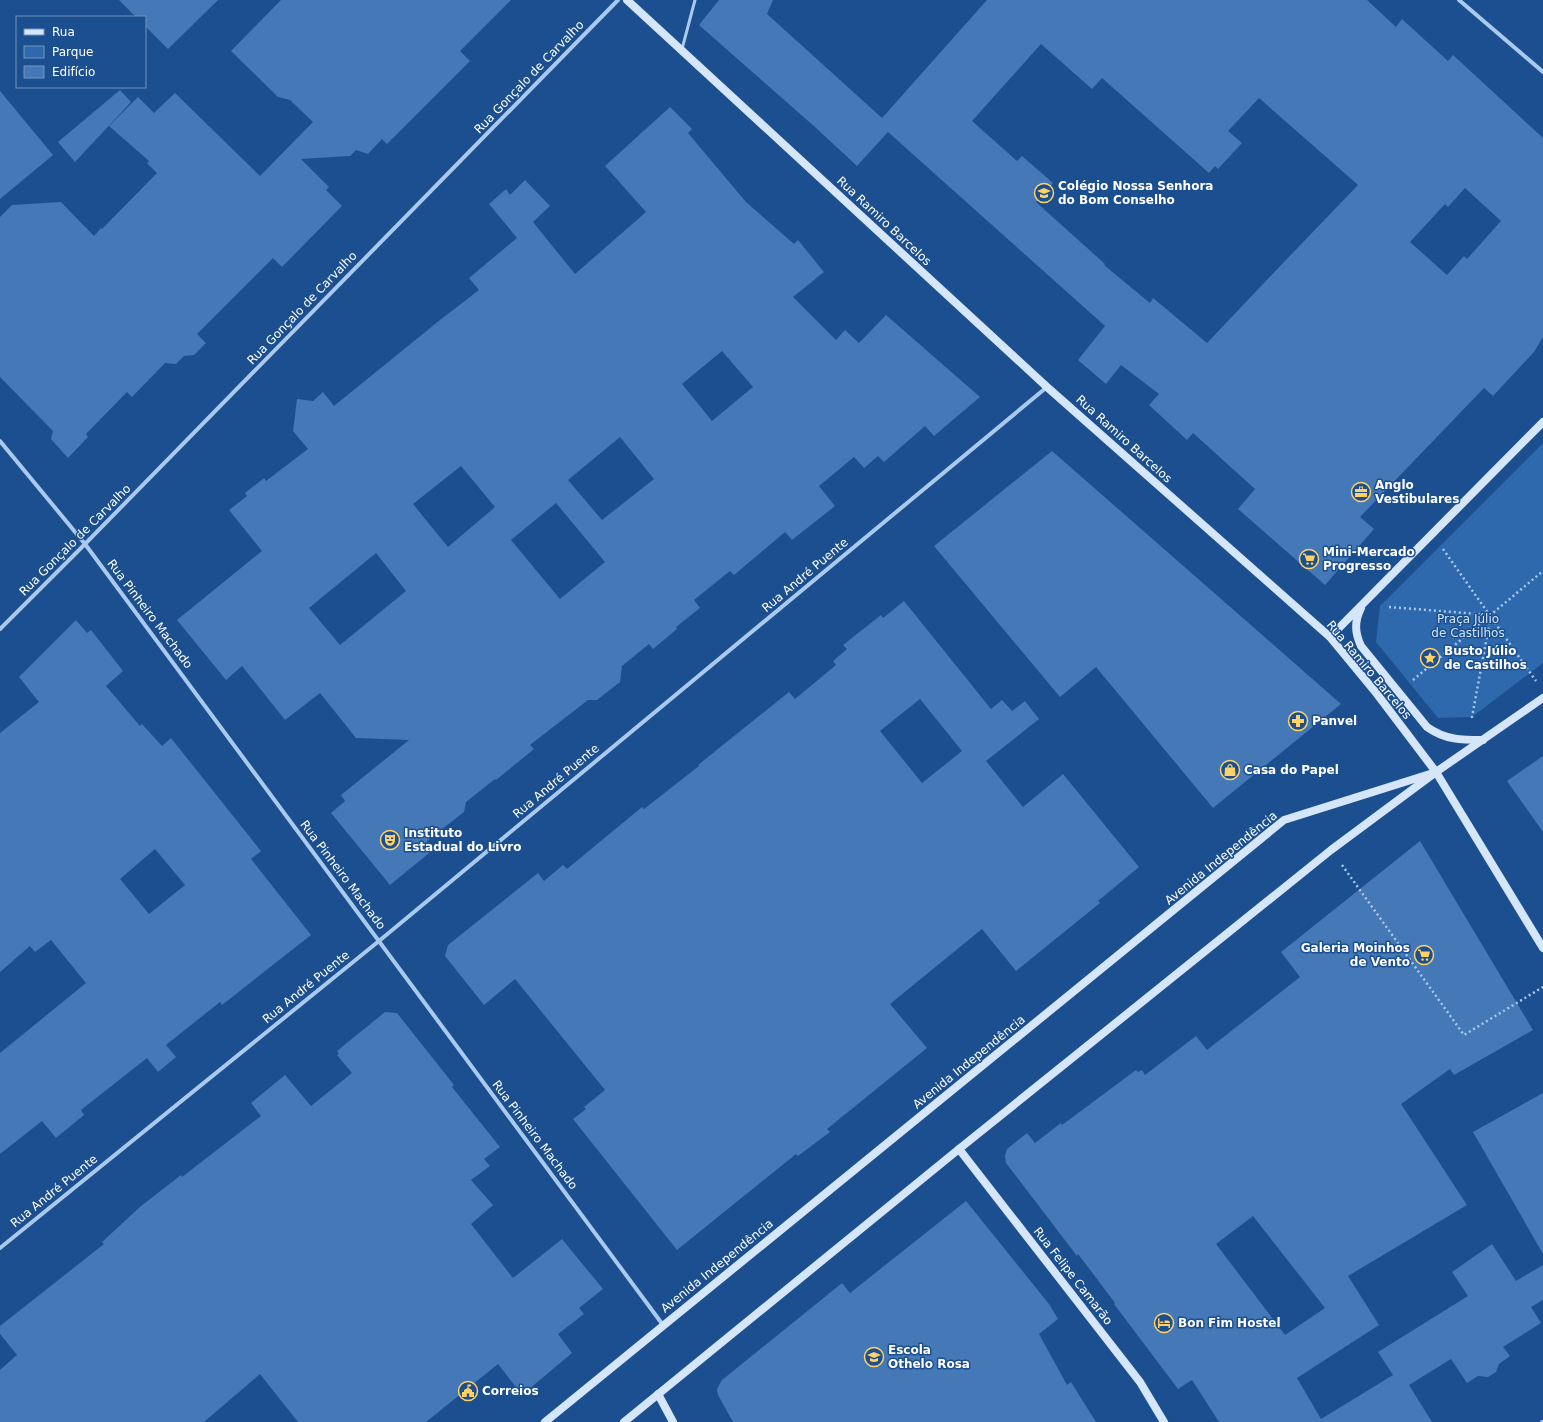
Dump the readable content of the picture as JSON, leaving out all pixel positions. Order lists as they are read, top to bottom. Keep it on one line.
{"streets":{"main road":["Rua Ramiro Barcelos","Avenida Independência","Rua Felipe Camarão"],"street":["Rua Gonçalo de Carvalho","Rua André Puente","Rua Pinheiro Machado"]},"crossings":[["Rua Gonçalo de Carvalho","Rua Pinheiro Machado"],["Rua Ramiro Barcelos","Rua André Puente"],["Rua Ramiro Barcelos","Avenida Independência"],["Rua André Puente","Rua Pinheiro Machado"],["Rua Pinheiro Machado","Avenida Independência"],["Avenida Independência","Rua Felipe Camarão"]],"parks":["Praça Júlio de Castilhos"],"places":{"school or university":["Colégio Nossa Senhora do Bom Conselho","Escola Othelo Rosa"],"office":["Anglo Vestibulares"],"supermarket":["Mini-Mercado Progresso","Galeria Moinhos de Vento"],"place":["Busto Júlio de Castilhos"],"pharmacy":["Panvel"],"shop":["Casa do Papel"],"theatre":["Instituto Estadual do Livro"],"hotel":["Bon Fim Hostel"],"public building":["Correios"]},"legend":["Rua","Parque","Edifício"]}
